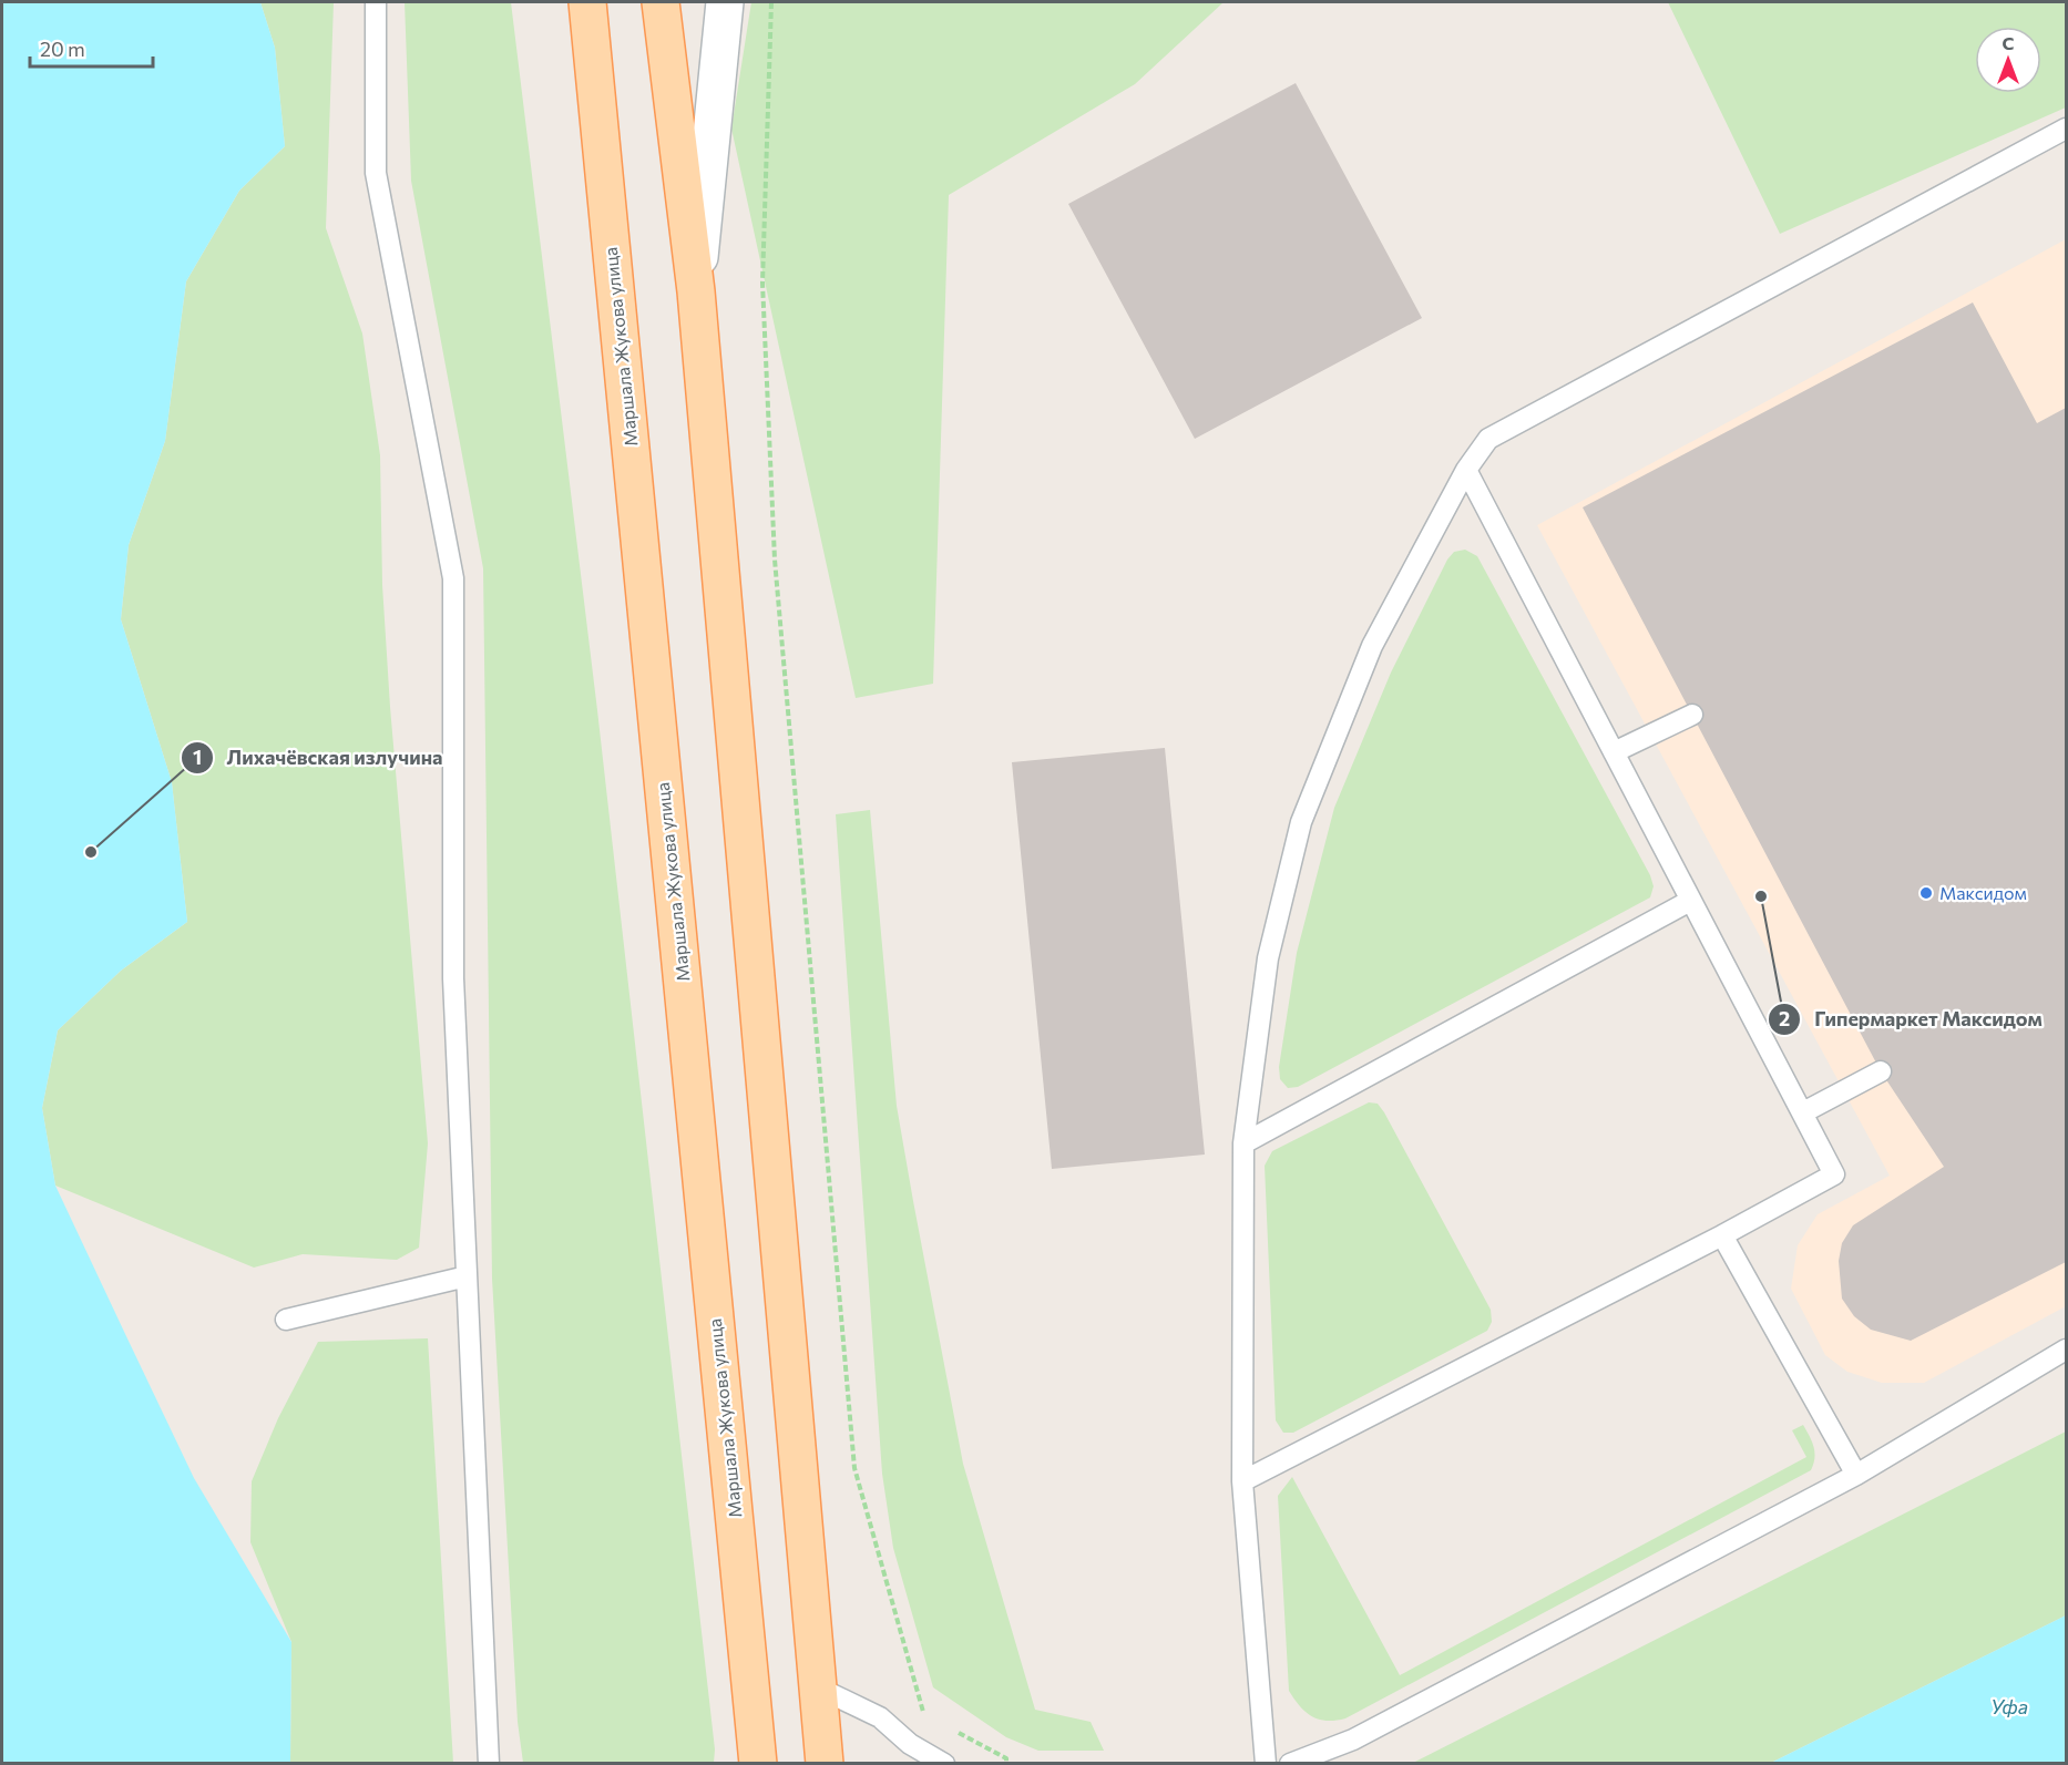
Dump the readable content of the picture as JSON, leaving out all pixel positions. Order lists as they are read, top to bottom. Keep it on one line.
{"streets":{"main road":["Маршала Жукова улица"]},"water":["Уфа"],"places":["Лихачёвская излучина","Максидом","Гипермаркет Максидом"],"scale_bar":"20 m","north":"top"}
